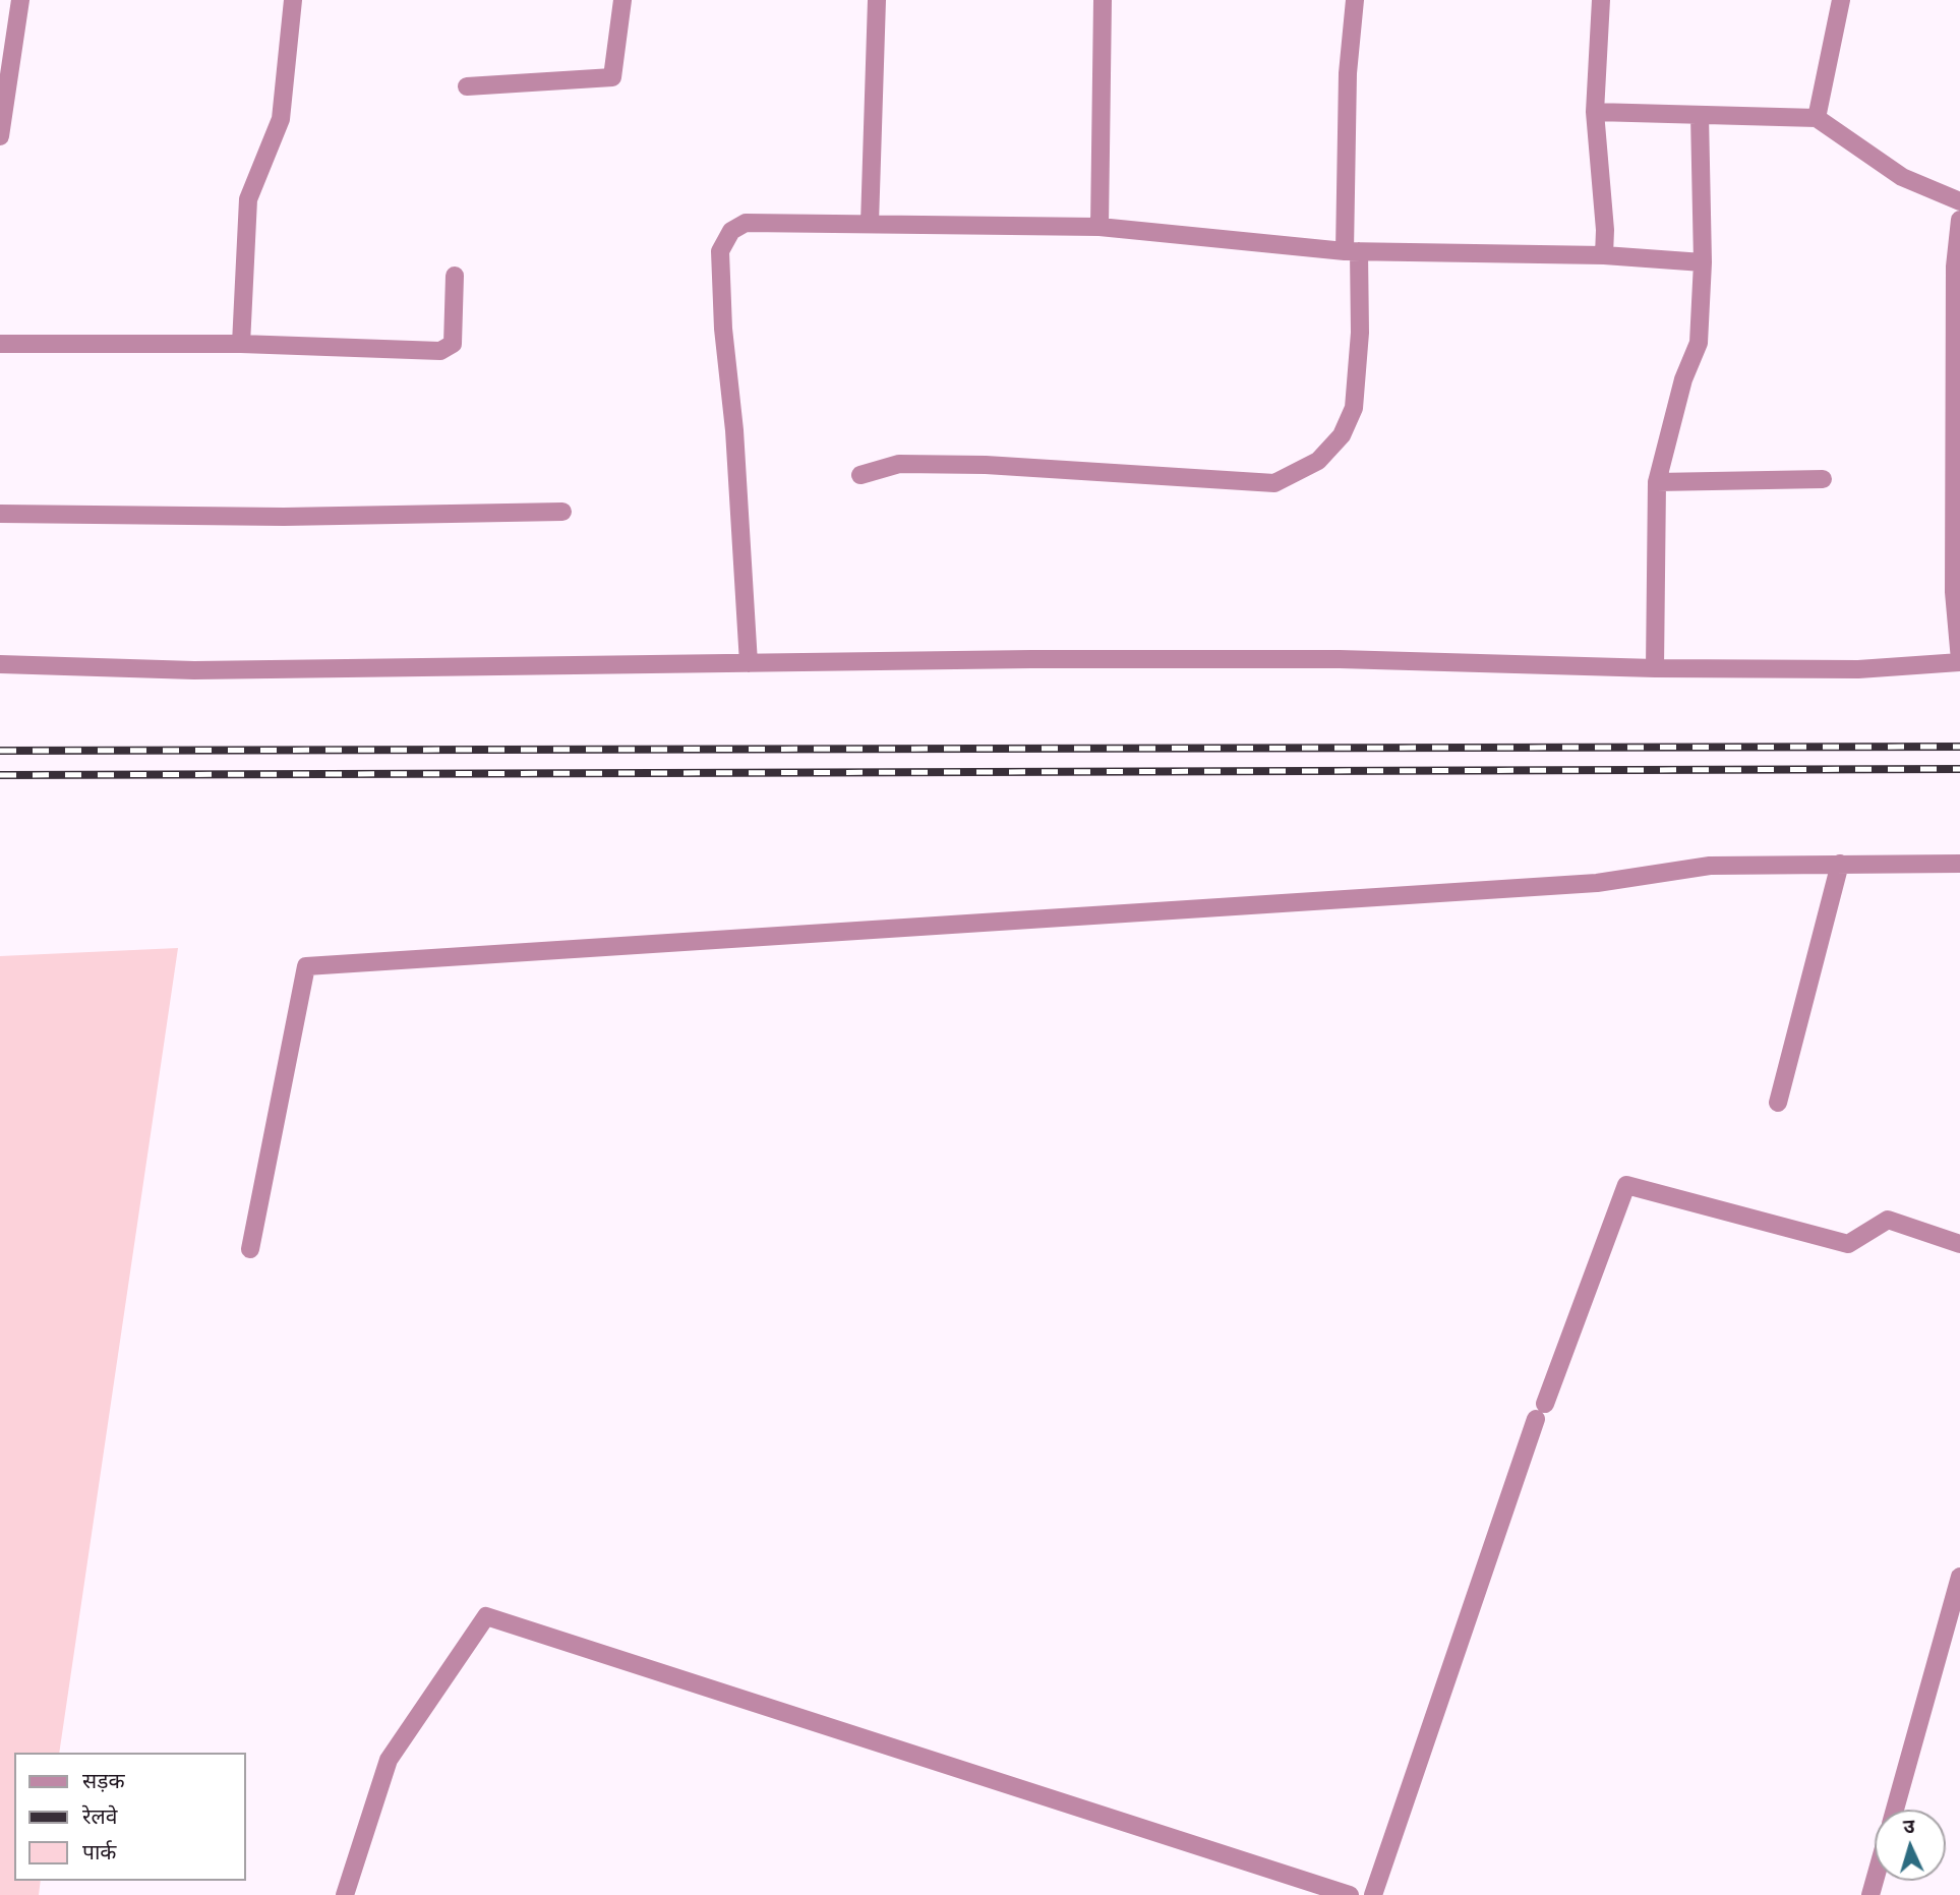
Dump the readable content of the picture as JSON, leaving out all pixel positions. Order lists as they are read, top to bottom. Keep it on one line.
{"legend":["सड़क","रेलवे","पार्क"],"north":"top"}
